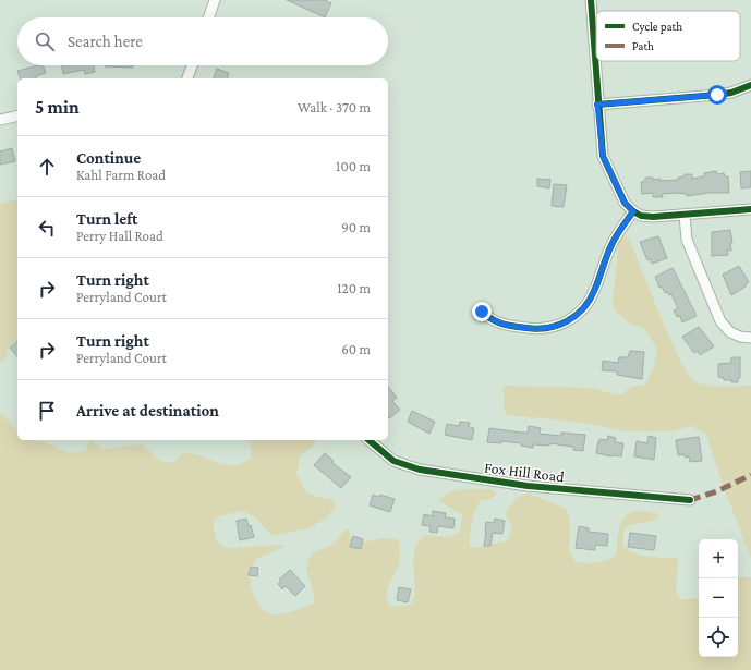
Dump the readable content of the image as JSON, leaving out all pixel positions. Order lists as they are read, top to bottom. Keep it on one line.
{"streets":{"street":["Fox Hill Road"]},"legend":["Cycle path","Path"],"page":{"search":"Search here","heading":["5 min","Walk · 370 m"],"list":[["Continue","Kahl Farm Road","100 m"],["Turn left","Perry Hall Road","90 m"],["Turn right","Perryland Court","120 m"],["Turn right","Perryland Court","60 m"],"Arrive at destination"],"map_buttons":["+","−"]}}
